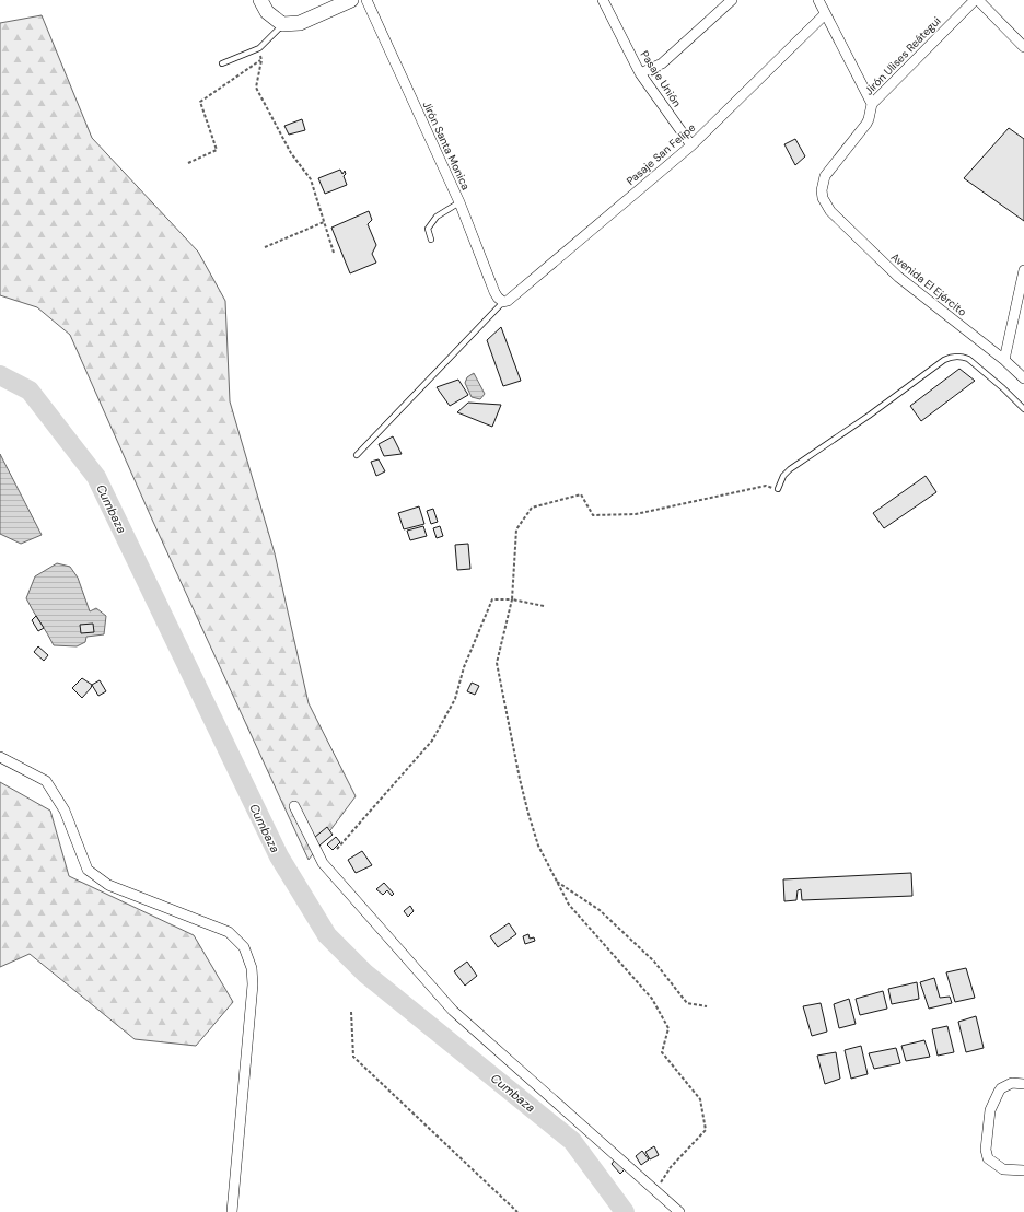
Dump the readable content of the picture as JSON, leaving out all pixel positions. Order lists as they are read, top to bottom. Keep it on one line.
{"streets":{"street":["Jirón Ulises Reátegui","Pasaje Unión","Jirón Santa Monica","Pasaje San Felipe","Avenida El Ejército"]},"crossings":[["Jirón Ulises Reátegui","Avenida El Ejército"],["Pasaje Unión","Pasaje San Felipe"],["Jirón Santa Monica","Pasaje San Felipe"]],"water":["Cumbaza"]}
